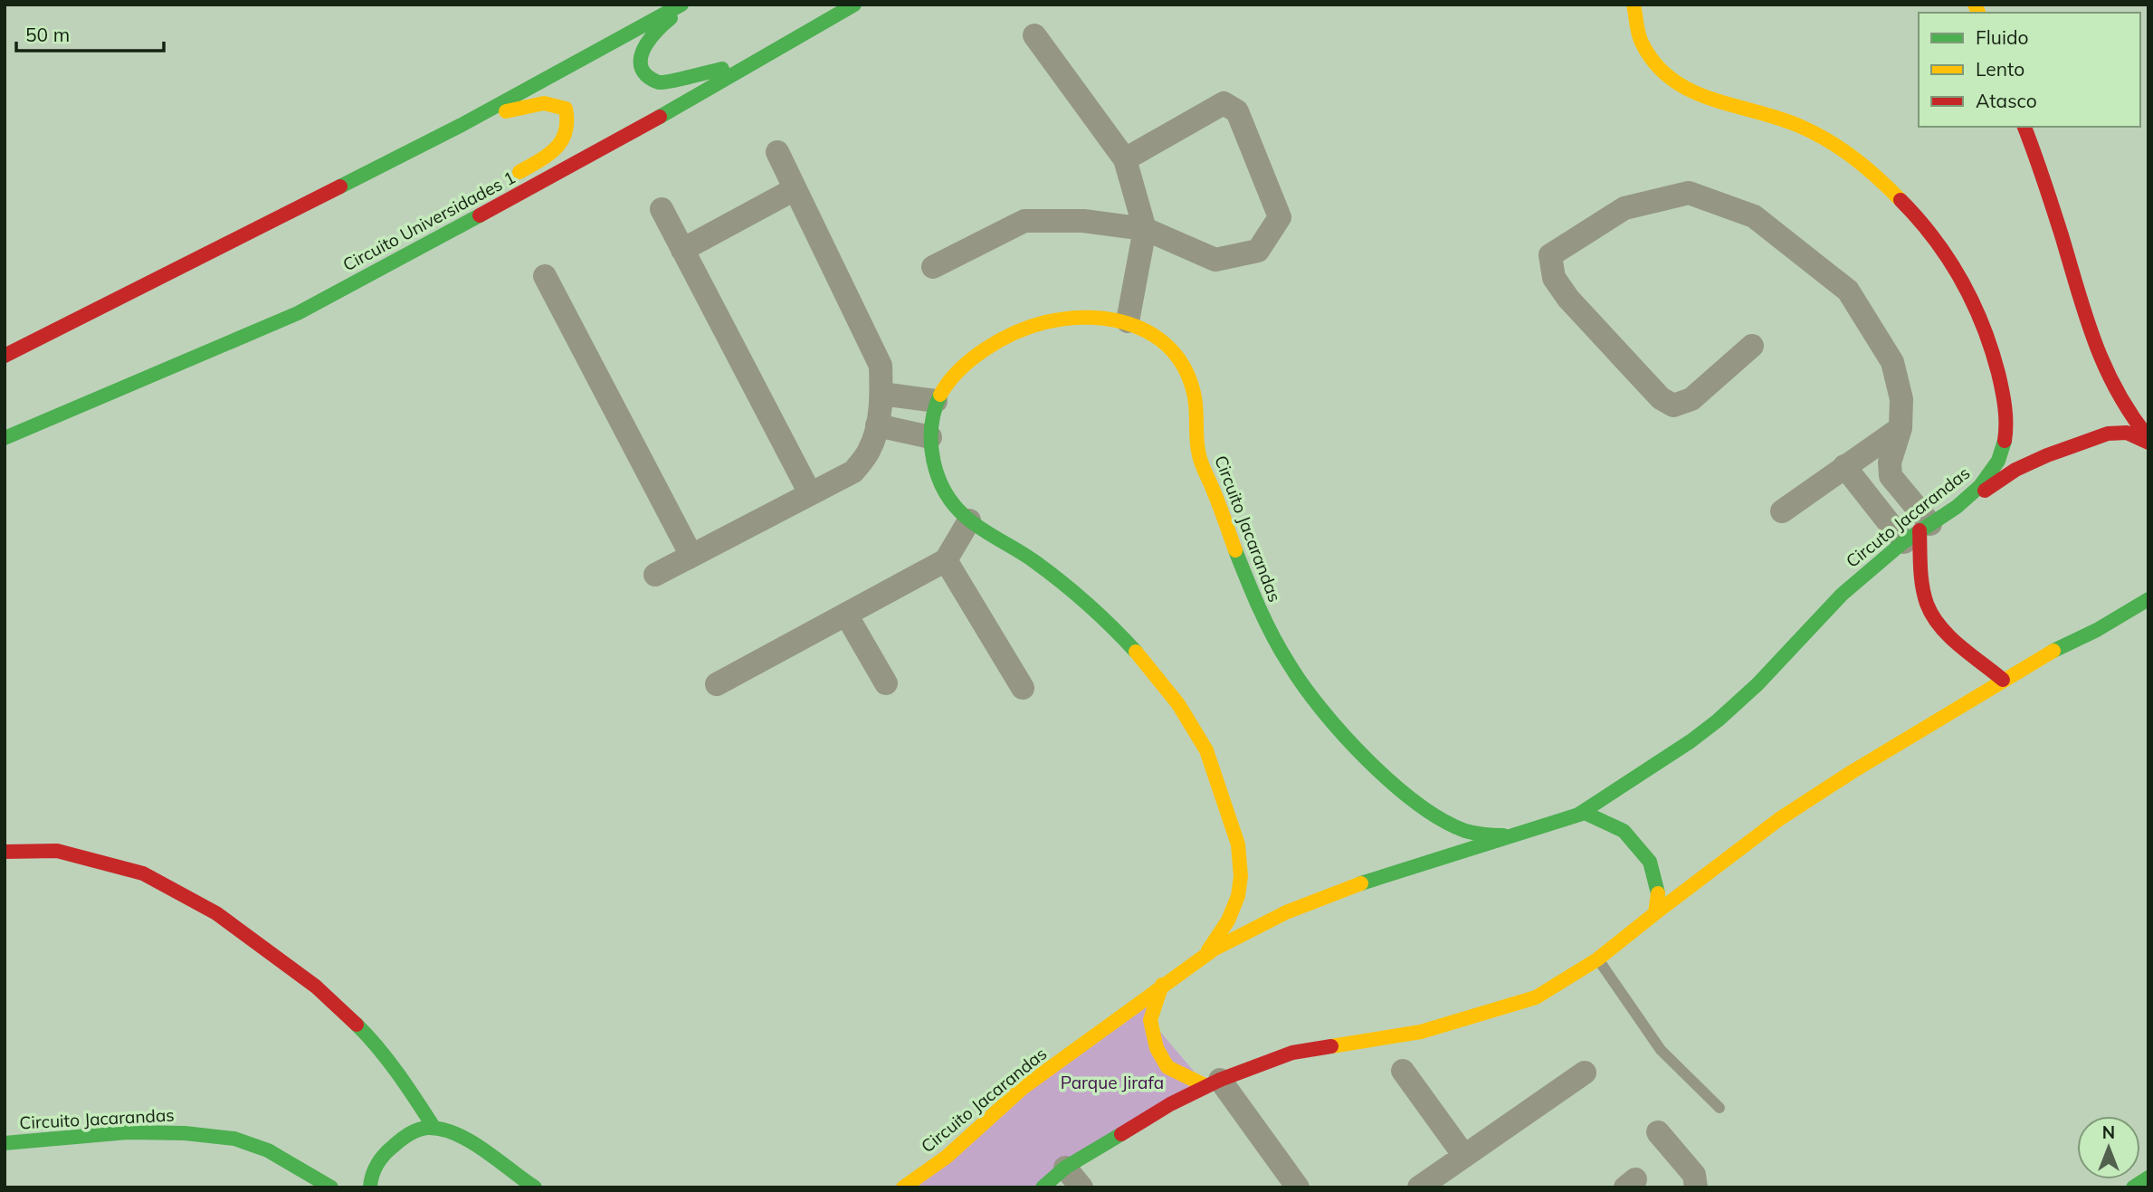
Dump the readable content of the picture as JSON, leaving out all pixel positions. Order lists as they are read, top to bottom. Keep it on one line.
{"streets":{"street":["Circuito Universidades 1","Circuto Jacarandas","Circuito Jacarandas"]},"crossings":[["Circuto Jacarandas","Circuito Jacarandas"]],"parks":["Parque Jirafa"],"legend":["Fluido","Lento","Atasco"],"scale_bar":"50 m","north":"top"}
